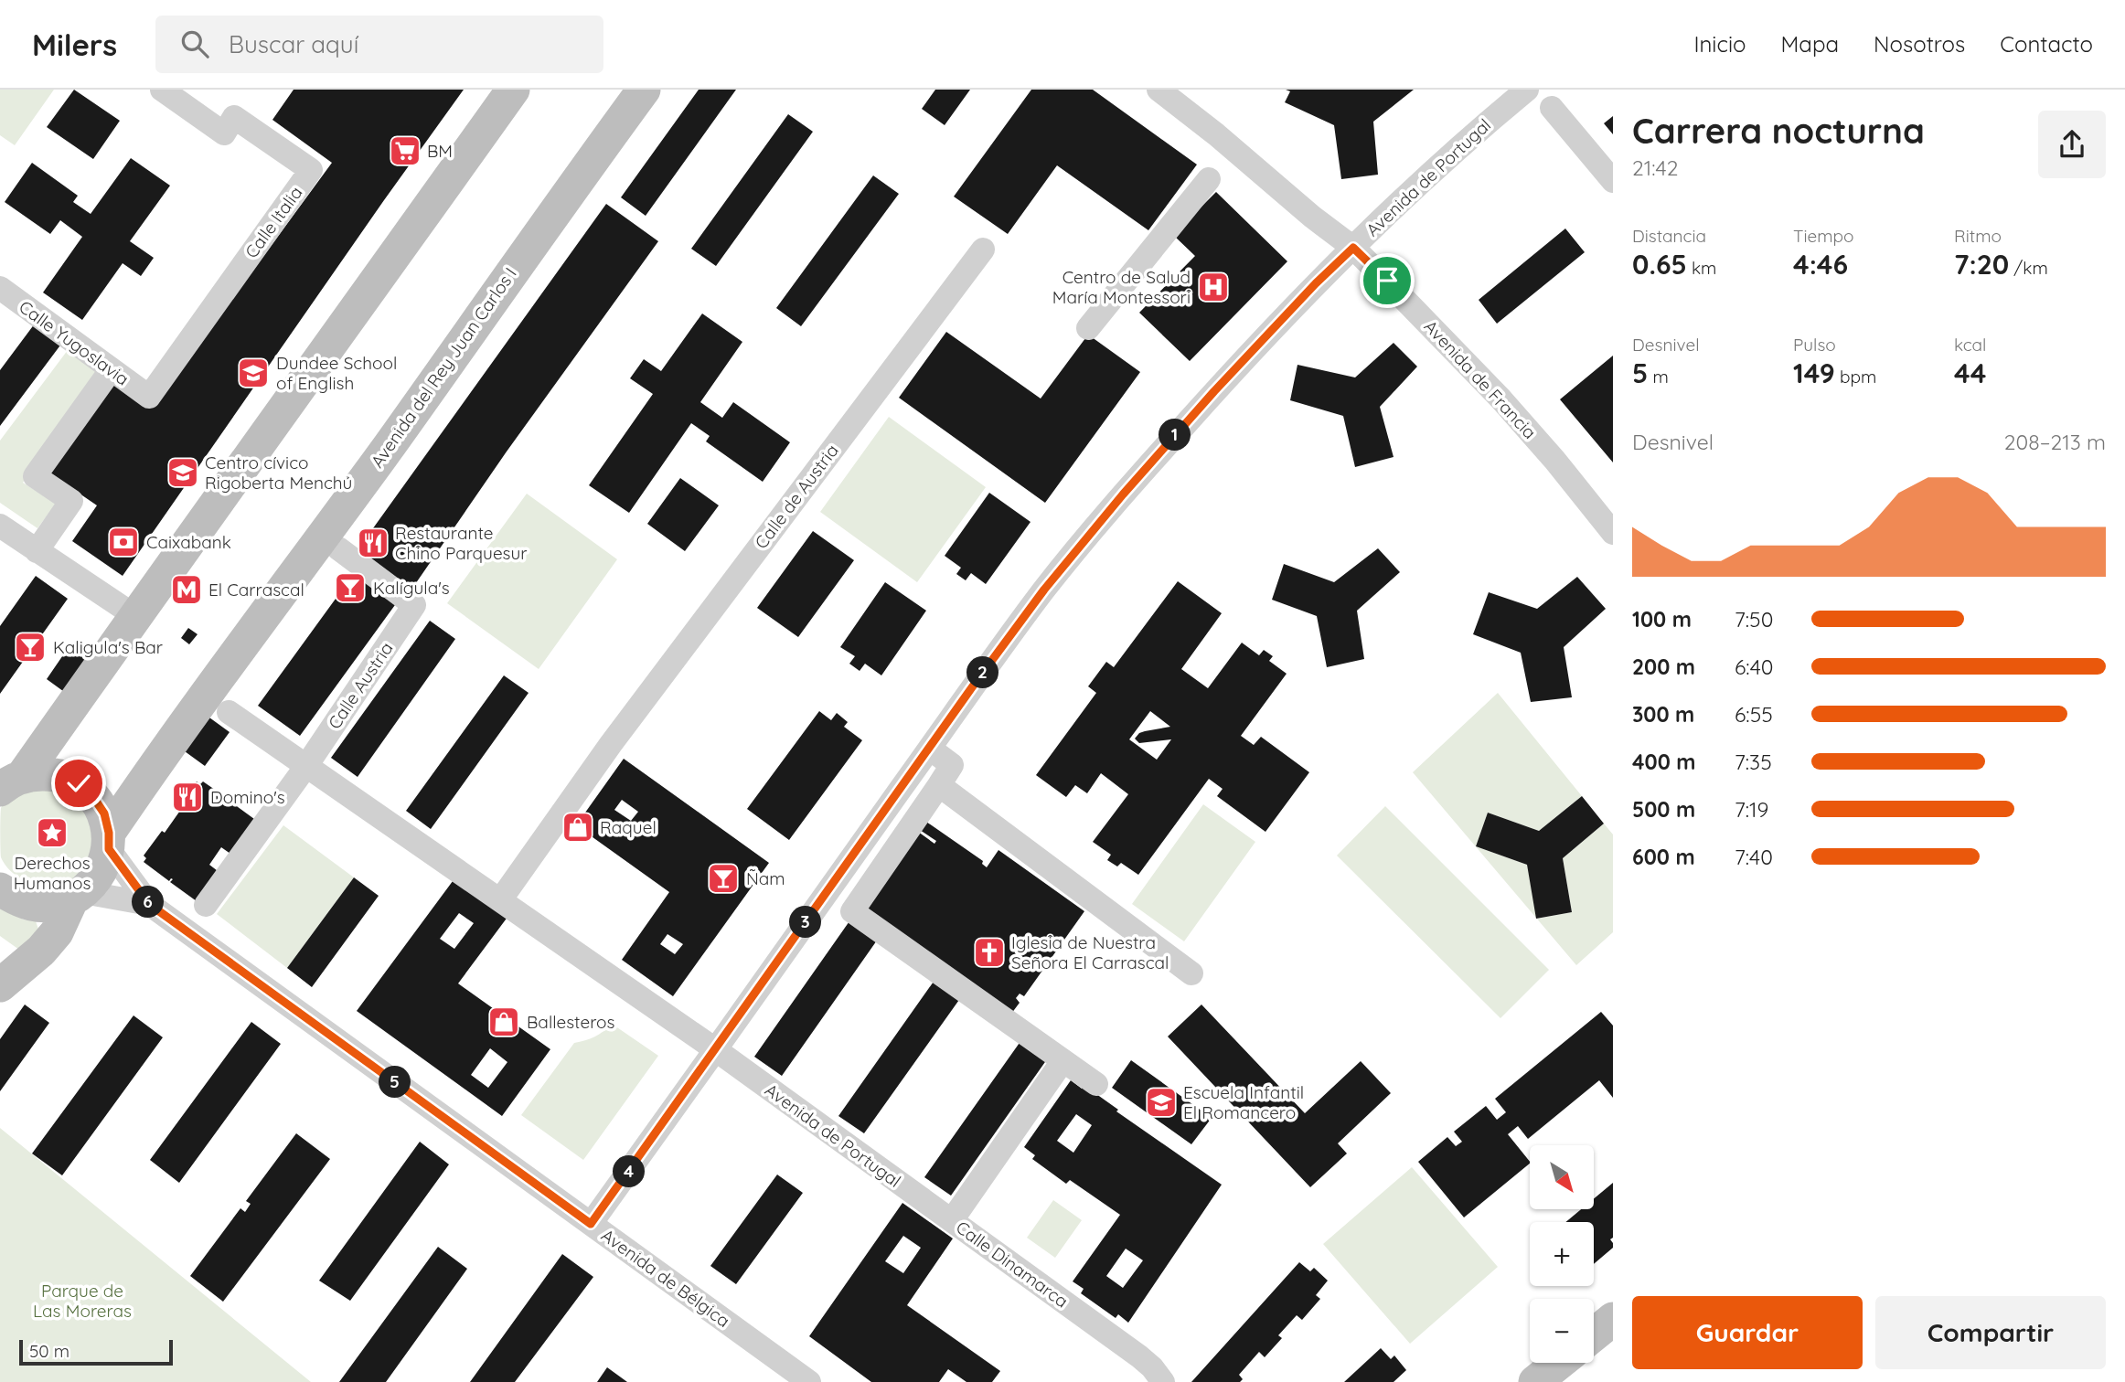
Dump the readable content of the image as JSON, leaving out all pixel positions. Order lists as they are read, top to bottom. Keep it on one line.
{"streets":{"main road":["Avenida del Rey Juan Carlos I"],"street":["Avenida de Portugal","Calle Italia","Calle Yugoslavia","Avenida de Francia","Calle de Austria","Calle Austria","Calle Dinamarca","Avenida de Bélgica"]},"crossings":[["Avenida de Portugal","Avenida de Francia"],["Avenida de Portugal","Calle Dinamarca"],["Avenida de Portugal","Avenida de Bélgica"],["Calle Italia","Calle Yugoslavia"]],"parks":["Parque de Las Moreras"],"places":{"supermarket":["BM"],"hospital":["Centro de Salud María Montessori"],"school or university":["Dundee School of English","Centro cívico Rigoberta Menchú","Escuela Infantil El Romancero"],"bank":["Caixabank"],"restaurant":["Restaurante Chino Parquesur","Domino's"],"bar":["Kalígula's","Kaligula's Bar","Ñam"],"metro station":["El Carrascal"],"shop":["Raquel","Ballesteros"],"place":["Derechos Humanos"],"church":["Iglesia de Nuestra Señora El Carrascal"]},"scale_bar":"50 m","north":"bottom right","page":{"header":"Milers","search":"Buscar aquí","nav":["Inicio","Mapa","Nosotros","Contacto"],"heading":["Carrera nocturna","21:42"],"stats":[["Distancia","0.65 km"],["Tiempo","4:46"],["Ritmo","7:20 /km"],["Desnivel","5 m"],["Pulso","149 bpm"],["kcal","44"]],"chart":["Desnivel","208–213 m"],"pins":["1","2","6","3","5","4"],"list":[{"name":"100 m","note":"7:50"},{"name":"200 m","note":"6:40"},{"name":"300 m","note":"6:55"},{"name":"400 m","note":"7:35"},{"name":"500 m","note":"7:19"},{"name":"600 m","note":"7:40"}],"map_buttons":["+","−"],"buttons":["Guardar","Compartir"],"scale":"50 m"}}
